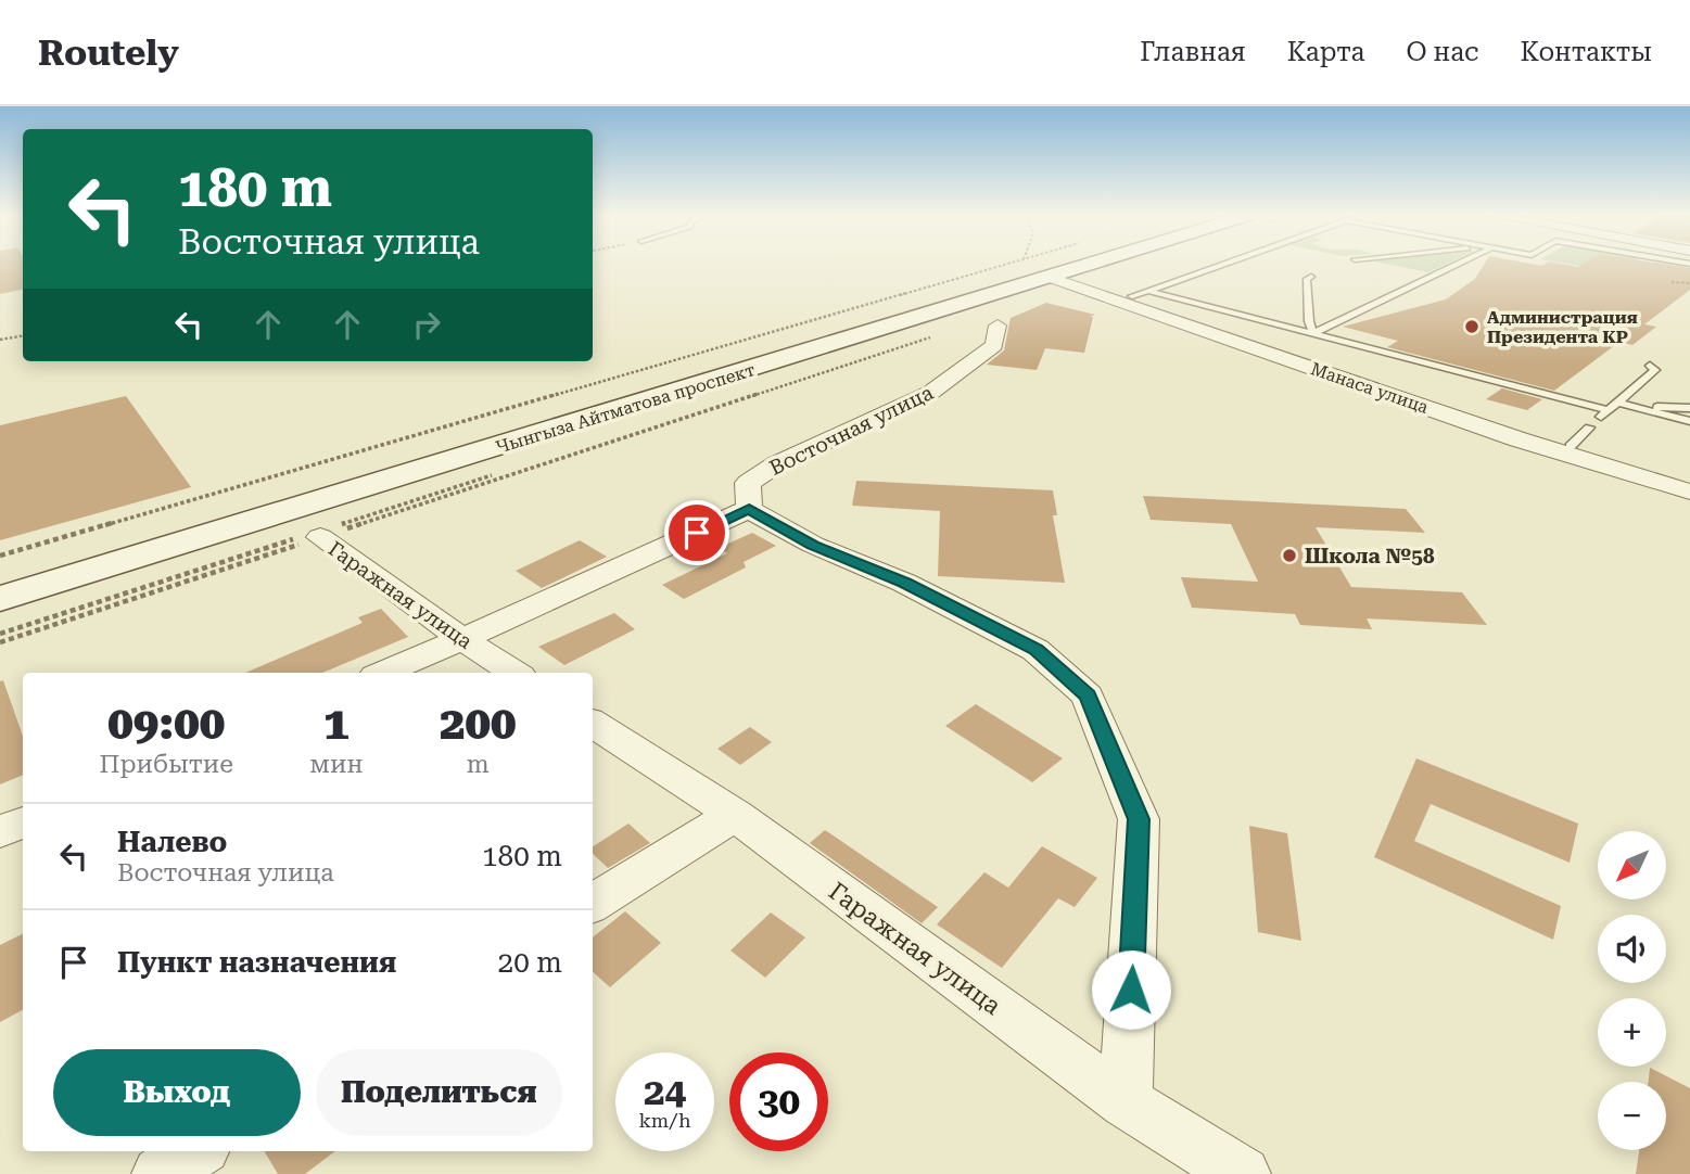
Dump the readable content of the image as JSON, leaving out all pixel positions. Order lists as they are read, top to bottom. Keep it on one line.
{"streets":{"main road":["Чынгыза Айтматова проспект"],"street":["Манаса улица","Восточная улица","Гаражная улица"]},"crossings":[["Манаса улица","Чынгыза Айтматова проспект"]],"places":["Администрация Президента КР","Школа №58"],"north":"bottom left","page":{"header":"Routely","nav":["Главная","Карта","О нас","Контакты"],"turn":["180 m","Восточная улица"],"eta":["09:00","Прибытие","1","мин","200","m"],"list":[{"name":"Налево","note":"Восточная улица","value":"180 m"},{"name":"Пункт назначения","value":"20 m"}],"map_buttons":["+","−"],"buttons":["Выход","Поделиться"],"speed":"24 km/h","limit":"30"}}
